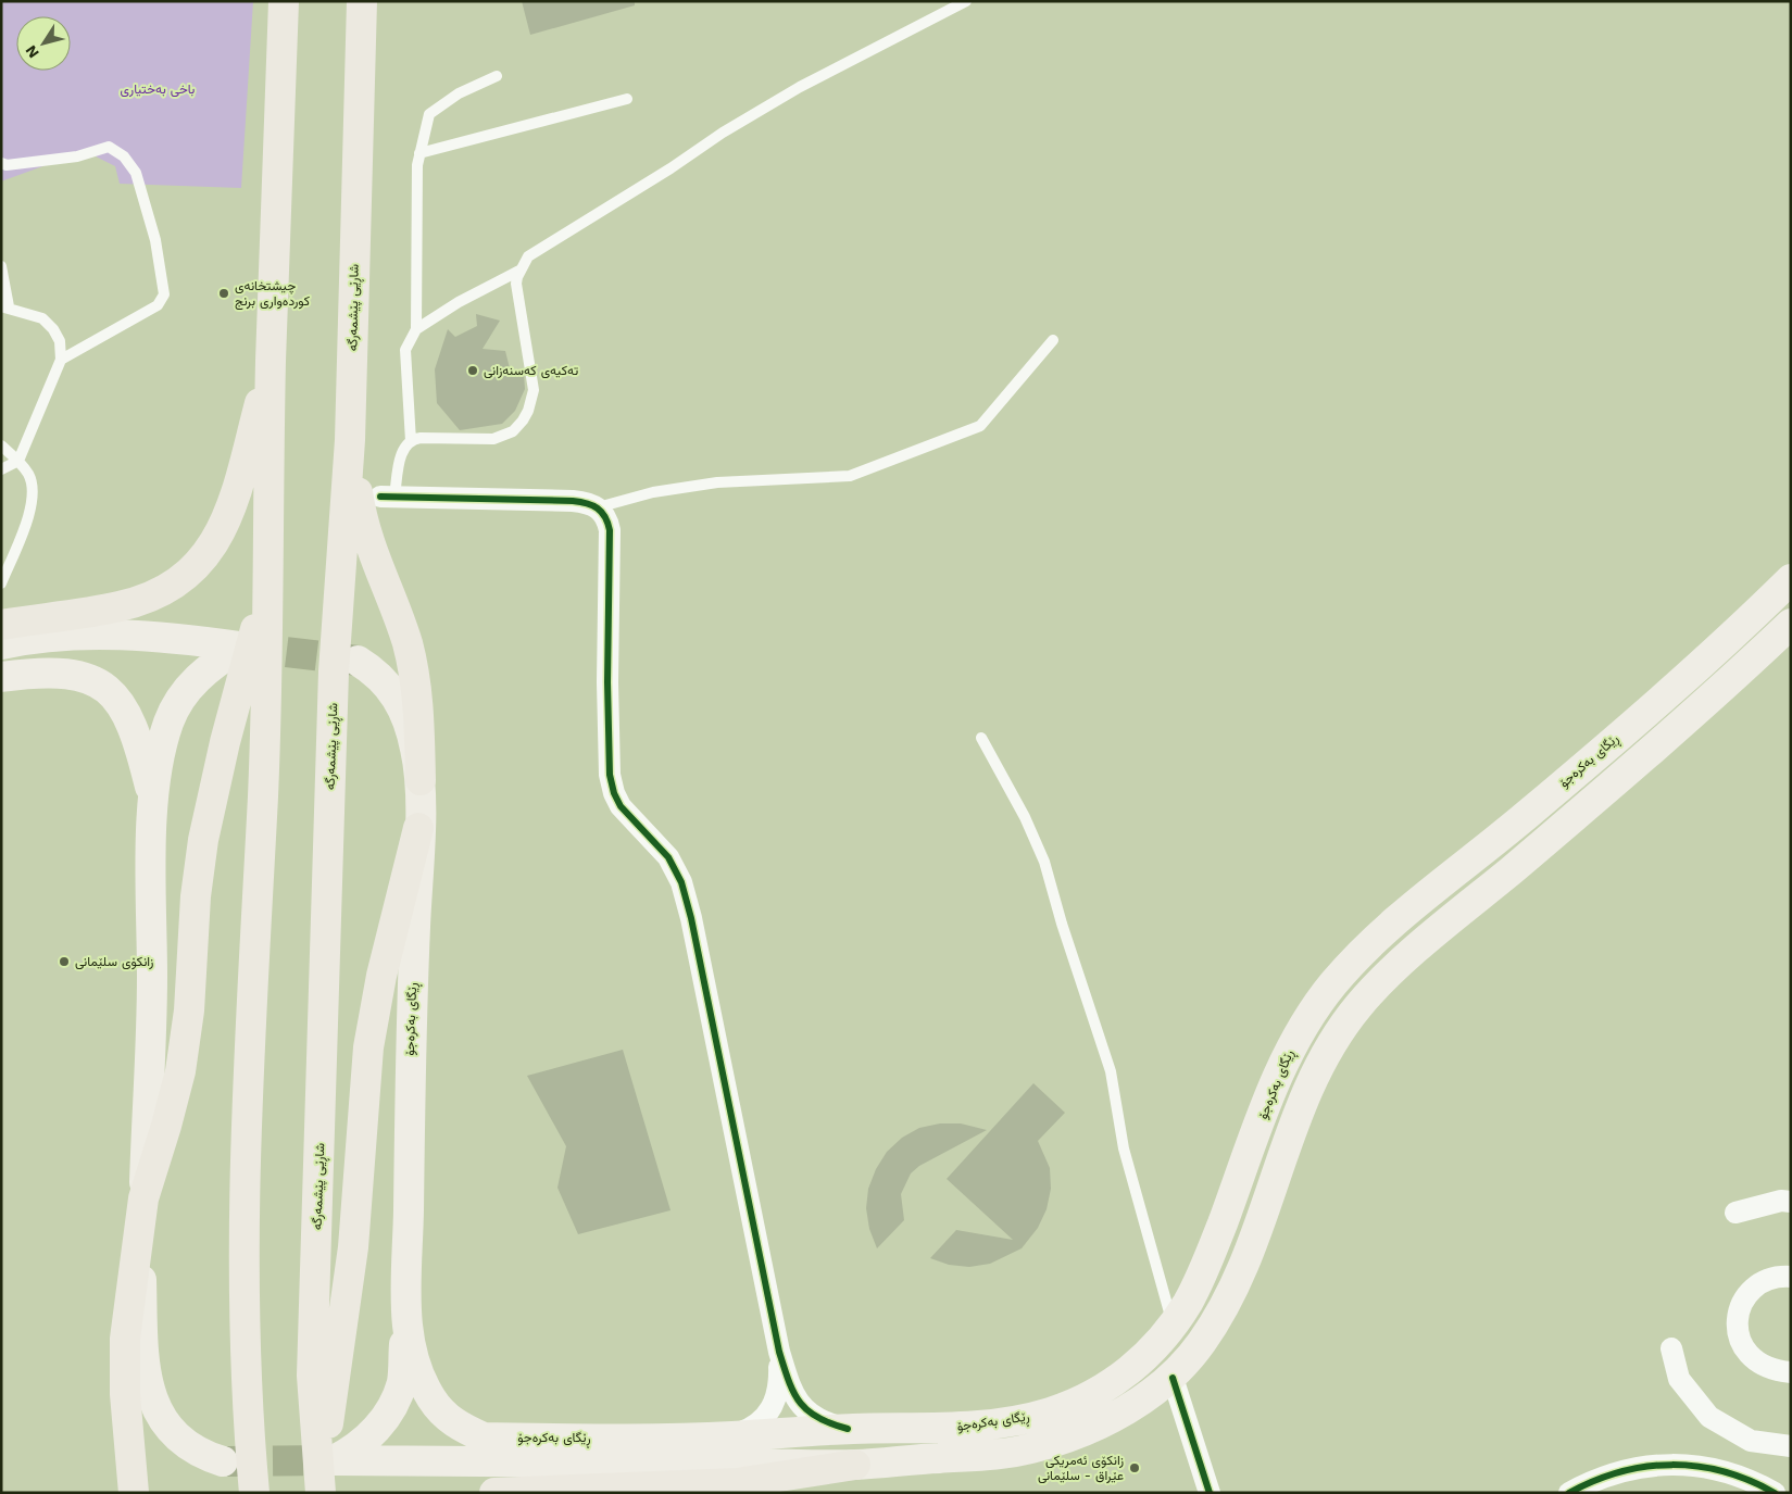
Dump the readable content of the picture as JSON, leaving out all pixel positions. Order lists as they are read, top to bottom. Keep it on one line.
{"streets":{"highway":["شاڕێی پێشمەرگە"],"main road":["ڕێگای بەکرەجۆ"]},"parks":["باخی بەختیاری"],"places":["چيشتخانەی کوردەواری برنج","تەکیەی کەسنەزانی","زانکۆی سلێمانی","زانکۆی ئەمریکی عێراق - سلێمانی"],"north":"bottom left"}
